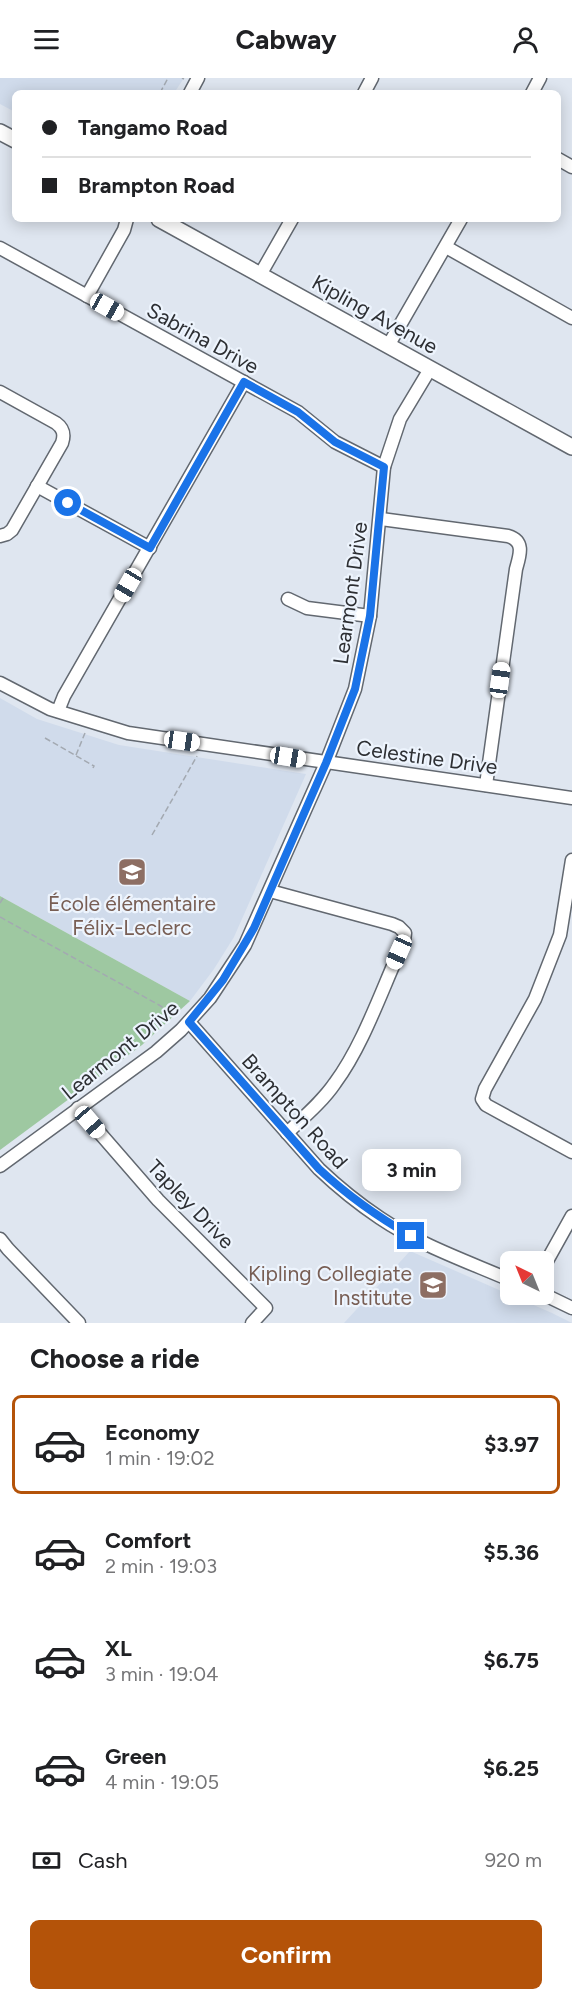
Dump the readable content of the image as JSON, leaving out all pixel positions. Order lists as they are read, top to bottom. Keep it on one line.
{"streets":{"main road":["Kipling Avenue"],"street":["Sabrina Drive","Learmont Drive","Celestine Drive","Brampton Road","Tapley Drive"]},"crossings":[["Kipling Avenue","Learmont Drive"],["Sabrina Drive","Learmont Drive"],["Learmont Drive","Celestine Drive"],["Learmont Drive","Brampton Road"],["Learmont Drive","Tapley Drive"]],"places":{"school or university":["École élémentaire Félix-Leclerc","Kipling Collegiate Institute"]},"north":"top left","page":{"header":"Cabway","banner":["Tangamo Road","Brampton Road"],"bubble":"3 min","heading":"Choose a ride","list":[{"name":"Economy","note":"1 min · 19:02","value":"$3.97"},{"name":"Comfort","note":"2 min · 19:03","value":"$5.36"},{"name":"XL","note":"3 min · 19:04","value":"$6.75"},{"name":"Green","note":"4 min · 19:05","value":"$6.25"}],"pay":["Cash","920 m"],"buttons":"Confirm"}}
